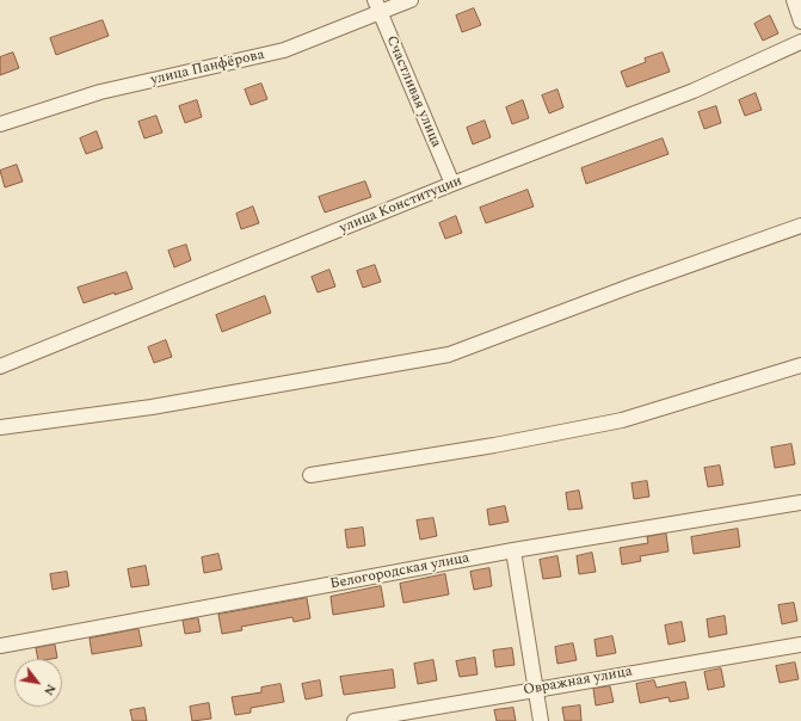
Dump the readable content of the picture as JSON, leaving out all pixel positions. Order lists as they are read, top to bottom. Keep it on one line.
{"streets":{"street":["улица Панфёрова","Счастливая улица","улица Конституции","Белогородская улица","Овражная улица"]},"crossings":[["улица Панфёрова","Счастливая улица"],["Счастливая улица","улица Конституции"]],"north":"bottom right"}
